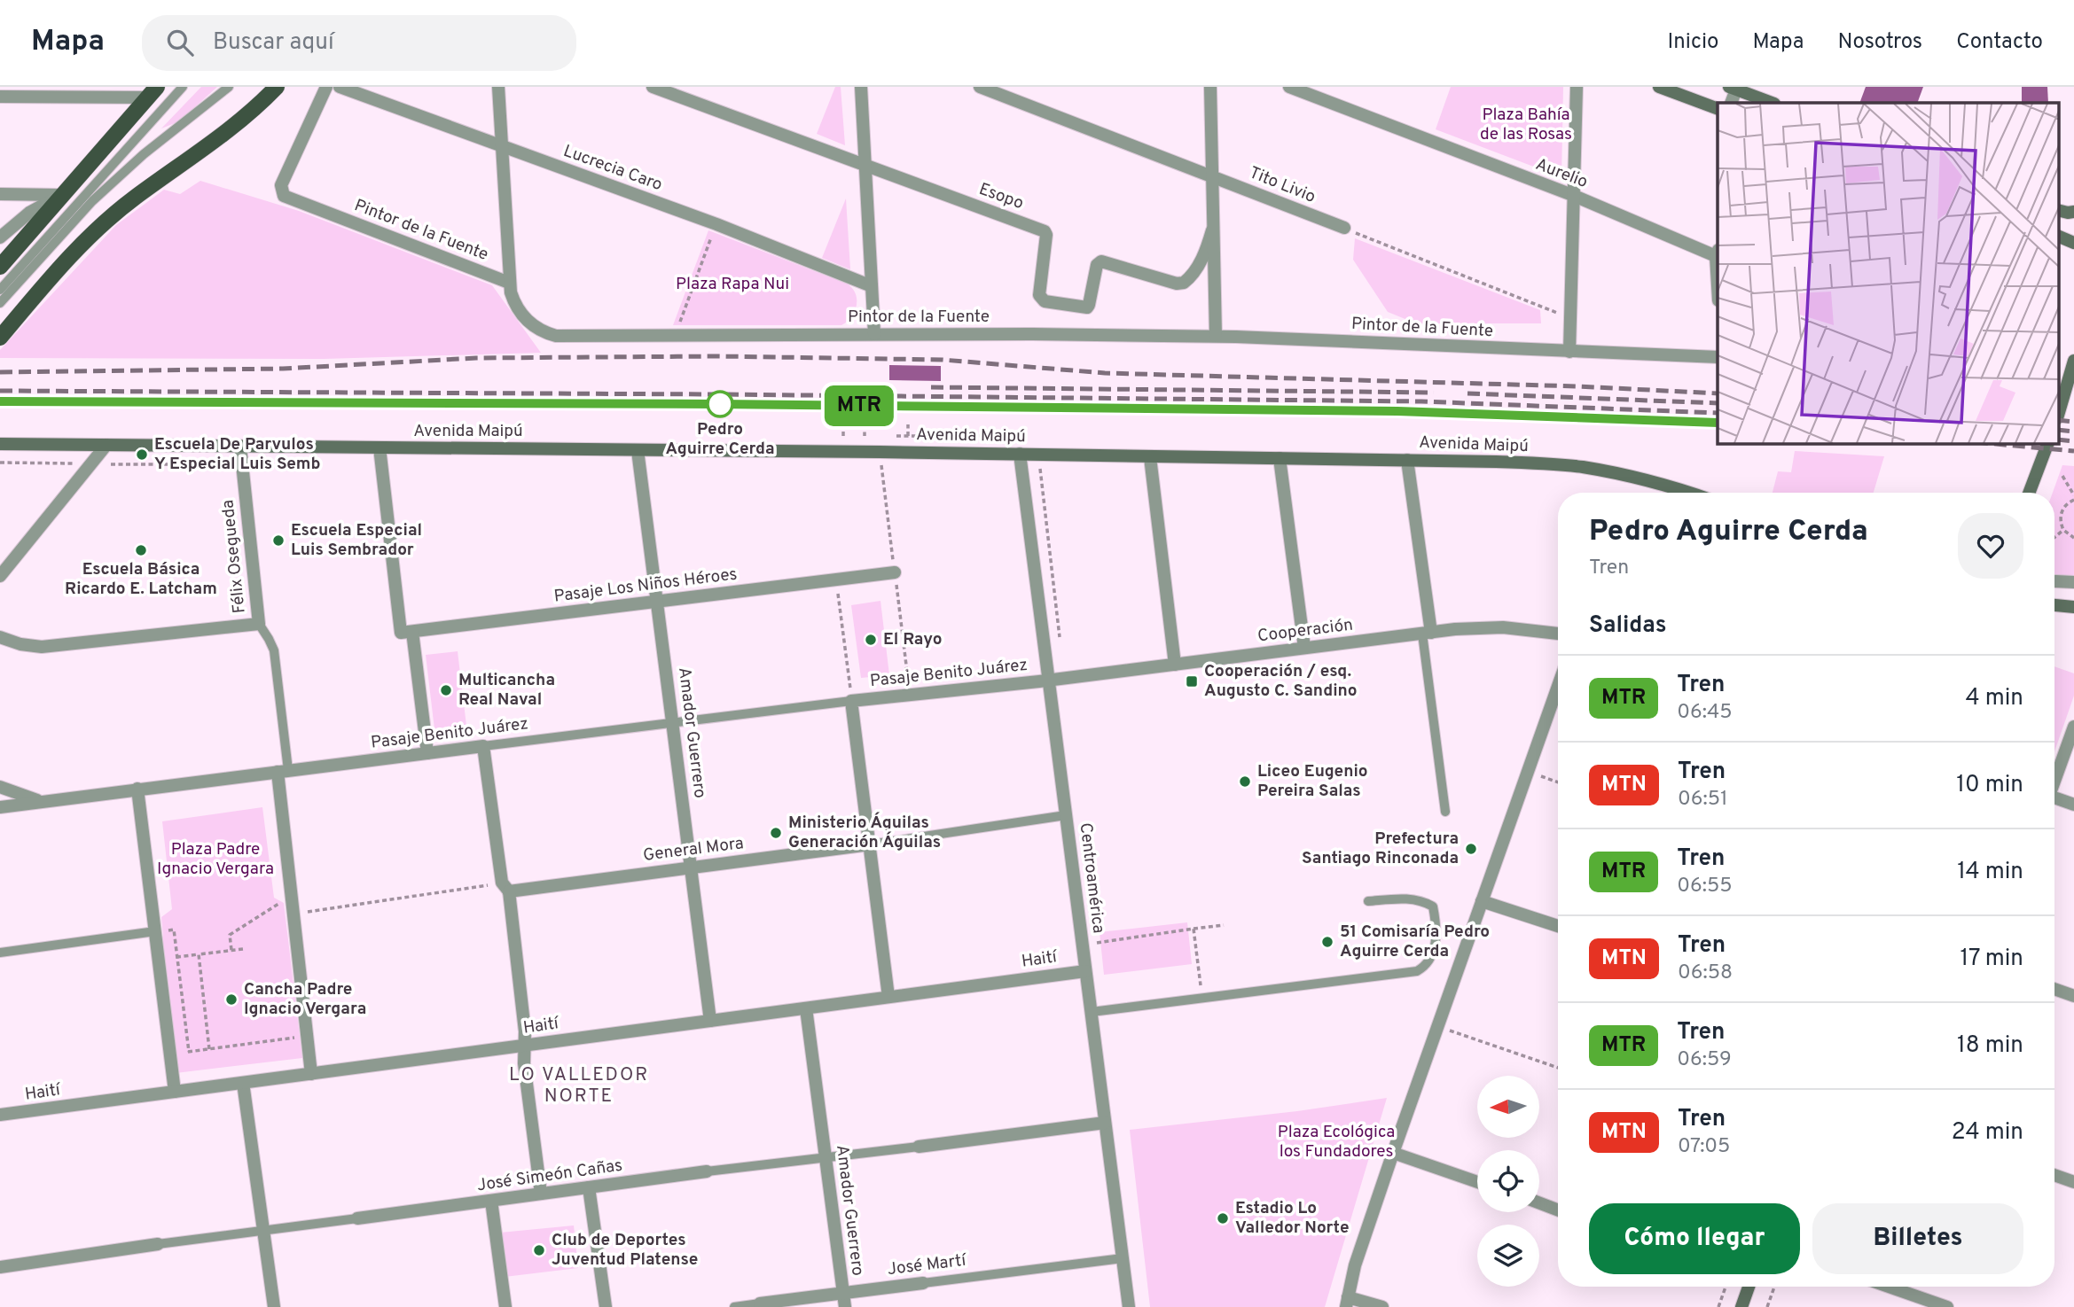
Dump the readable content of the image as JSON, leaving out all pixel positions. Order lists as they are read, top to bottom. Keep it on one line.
{"streets":{"main road":["Avenida Maipú"],"street":["Lucrecia Caro","Aurelio","Tito Livio","Esopo","Pintor de la Fuente","Félix Osegueda","Pasaje Los Niños Héroes","Cooperación","Pasaje Benito Juárez","Amador Guerrero","General Mora","Centroamérica","Haití","José Simeón Cañas","José Martí"]},"crossings":[["Avenida Maipú","Félix Osegueda"],["Avenida Maipú","Amador Guerrero"],["Avenida Maipú","Centroamérica"],["Félix Osegueda","Pasaje Benito Juárez"],["Félix Osegueda","Haití"],["Pasaje Los Niños Héroes","Amador Guerrero"],["Cooperación","Pasaje Benito Juárez"],["Cooperación","Centroamérica"],["Pasaje Benito Juárez","Amador Guerrero"],["Pasaje Benito Juárez","Centroamérica"],["Amador Guerrero","General Mora"],["Amador Guerrero","Haití"],["Amador Guerrero","José Simeón Cañas"],["Amador Guerrero","José Martí"],["General Mora","Centroamérica"],["Centroamérica","Haití"],["Centroamérica","José Simeón Cañas"],["Centroamérica","José Martí"]],"districts":["LO VALLEDOR NORTE"],"parks":["Plaza Bahía de las Rosas","Plaza Rapa Nui","Plaza Padre Ignacio Vergara","Plaza Ecológica los Fundadores"],"places":{"other":["Pedro Aguirre Cerda","Escuela De Parvulos Y Especial Luis Semb","Escuela Especial Luis Sembrador","Escuela Básica Ricardo E. Latcham","El Rayo","Multicancha Real Naval","Liceo Eugenio Pereira Salas","Ministerio Águilas Generación Águilas","Prefectura Santiago Rinconada","51 Comisaría Pedro Aguirre Cerda","Cancha Padre Ignacio Vergara","Estadio Lo Valledor Norte","Club de Deportes Juventud Platense"],"transit":["Cooperación / esq. Augusto C. Sandino"]},"north":"left","page":{"header":"Mapa","search":"Buscar aquí","nav":["Inicio","Mapa","Nosotros","Contacto"],"on_map":"MTR","heading":[["Pedro Aguirre Cerda","Tren"],"Salidas"],"list":[{"mark":"MTR","name":"Tren","note":"06:45","value":"4 min"},{"mark":"MTN","name":"Tren","note":"06:51","value":"10 min"},{"mark":"MTR","name":"Tren","note":"06:55","value":"14 min"},{"mark":"MTN","name":"Tren","note":"06:58","value":"17 min"},{"mark":"MTR","name":"Tren","note":"06:59","value":"18 min"},{"mark":"MTN","name":"Tren","note":"07:05","value":"24 min"}],"buttons":["Cómo llegar","Billetes"]}}
